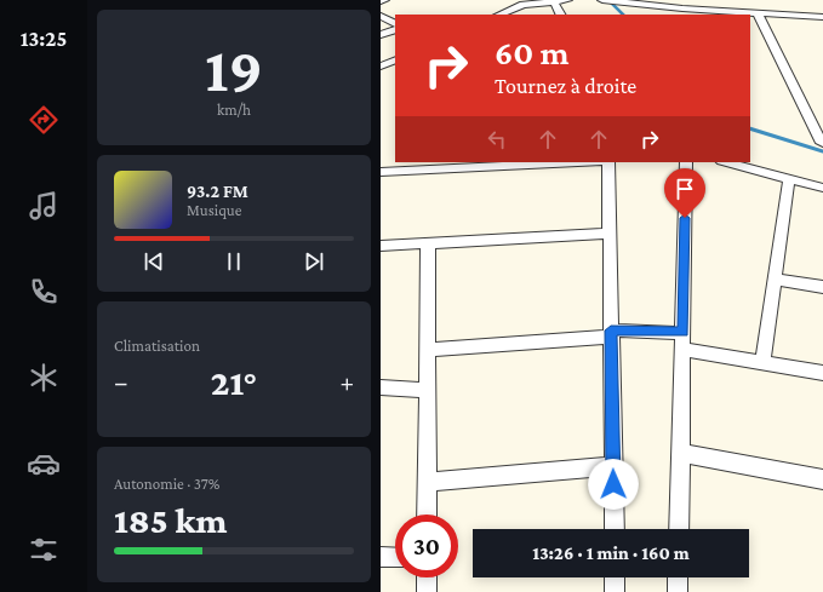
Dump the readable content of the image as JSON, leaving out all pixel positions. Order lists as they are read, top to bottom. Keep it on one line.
{"page":{"tabs":"13:25","tile":[["19","km/h"],"Climatisation",["Autonomie · 37%","185 km"]],"turn":["60 m","Tournez à droite"],"song":["93.2 FM","Musique"],"heat":["−","21°","+"],"limit":"30","trip":"13:26 · 1 min · 160 m"}}
